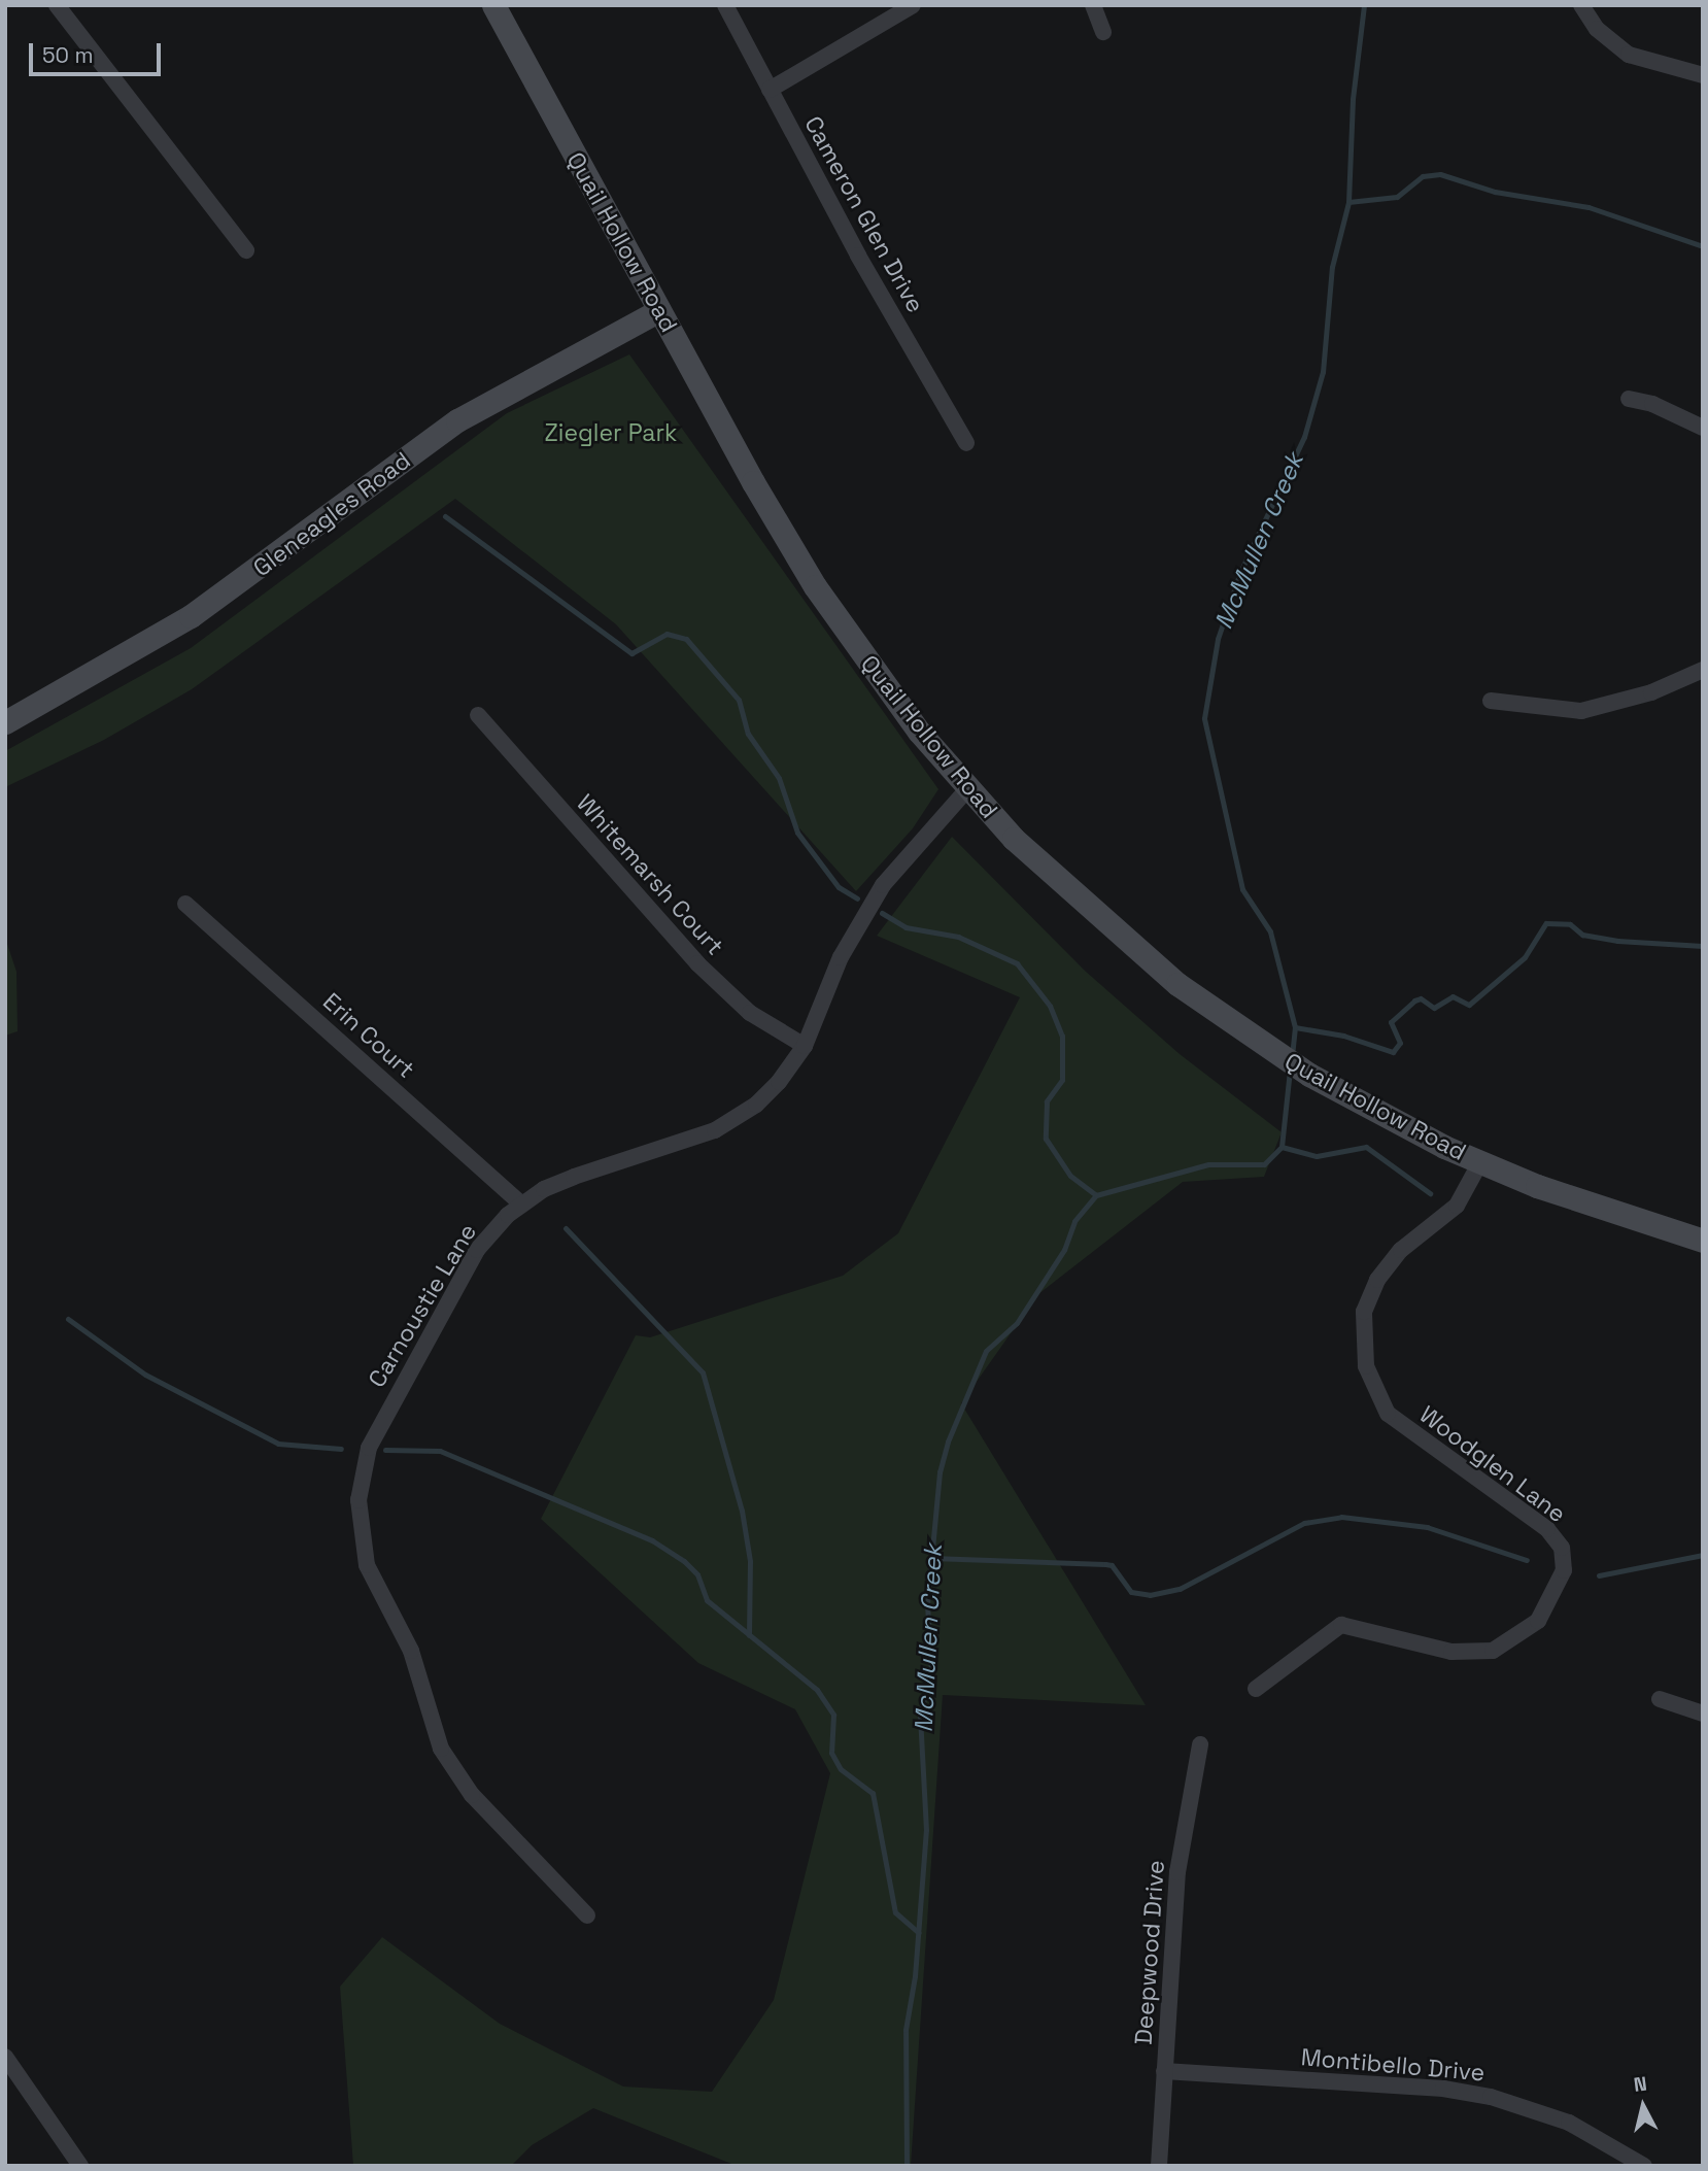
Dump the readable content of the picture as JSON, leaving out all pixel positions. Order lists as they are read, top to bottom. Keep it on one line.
{"streets":{"main road":["Quail Hollow Road","Gleneagles Road"],"street":["Cameron Glen Drive","Whitemarsh Court","Erin Court","Carnoustie Lane","Woodglen Lane","Deepwood Drive","Montibello Drive"]},"crossings":[["Quail Hollow Road","Gleneagles Road"],["Quail Hollow Road","Carnoustie Lane"],["Quail Hollow Road","Woodglen Lane"],["Whitemarsh Court","Carnoustie Lane"],["Erin Court","Carnoustie Lane"],["Deepwood Drive","Montibello Drive"]],"water":["McMullen Creek"],"parks":["Ziegler Park"],"scale_bar":"50 m","north":"top"}
